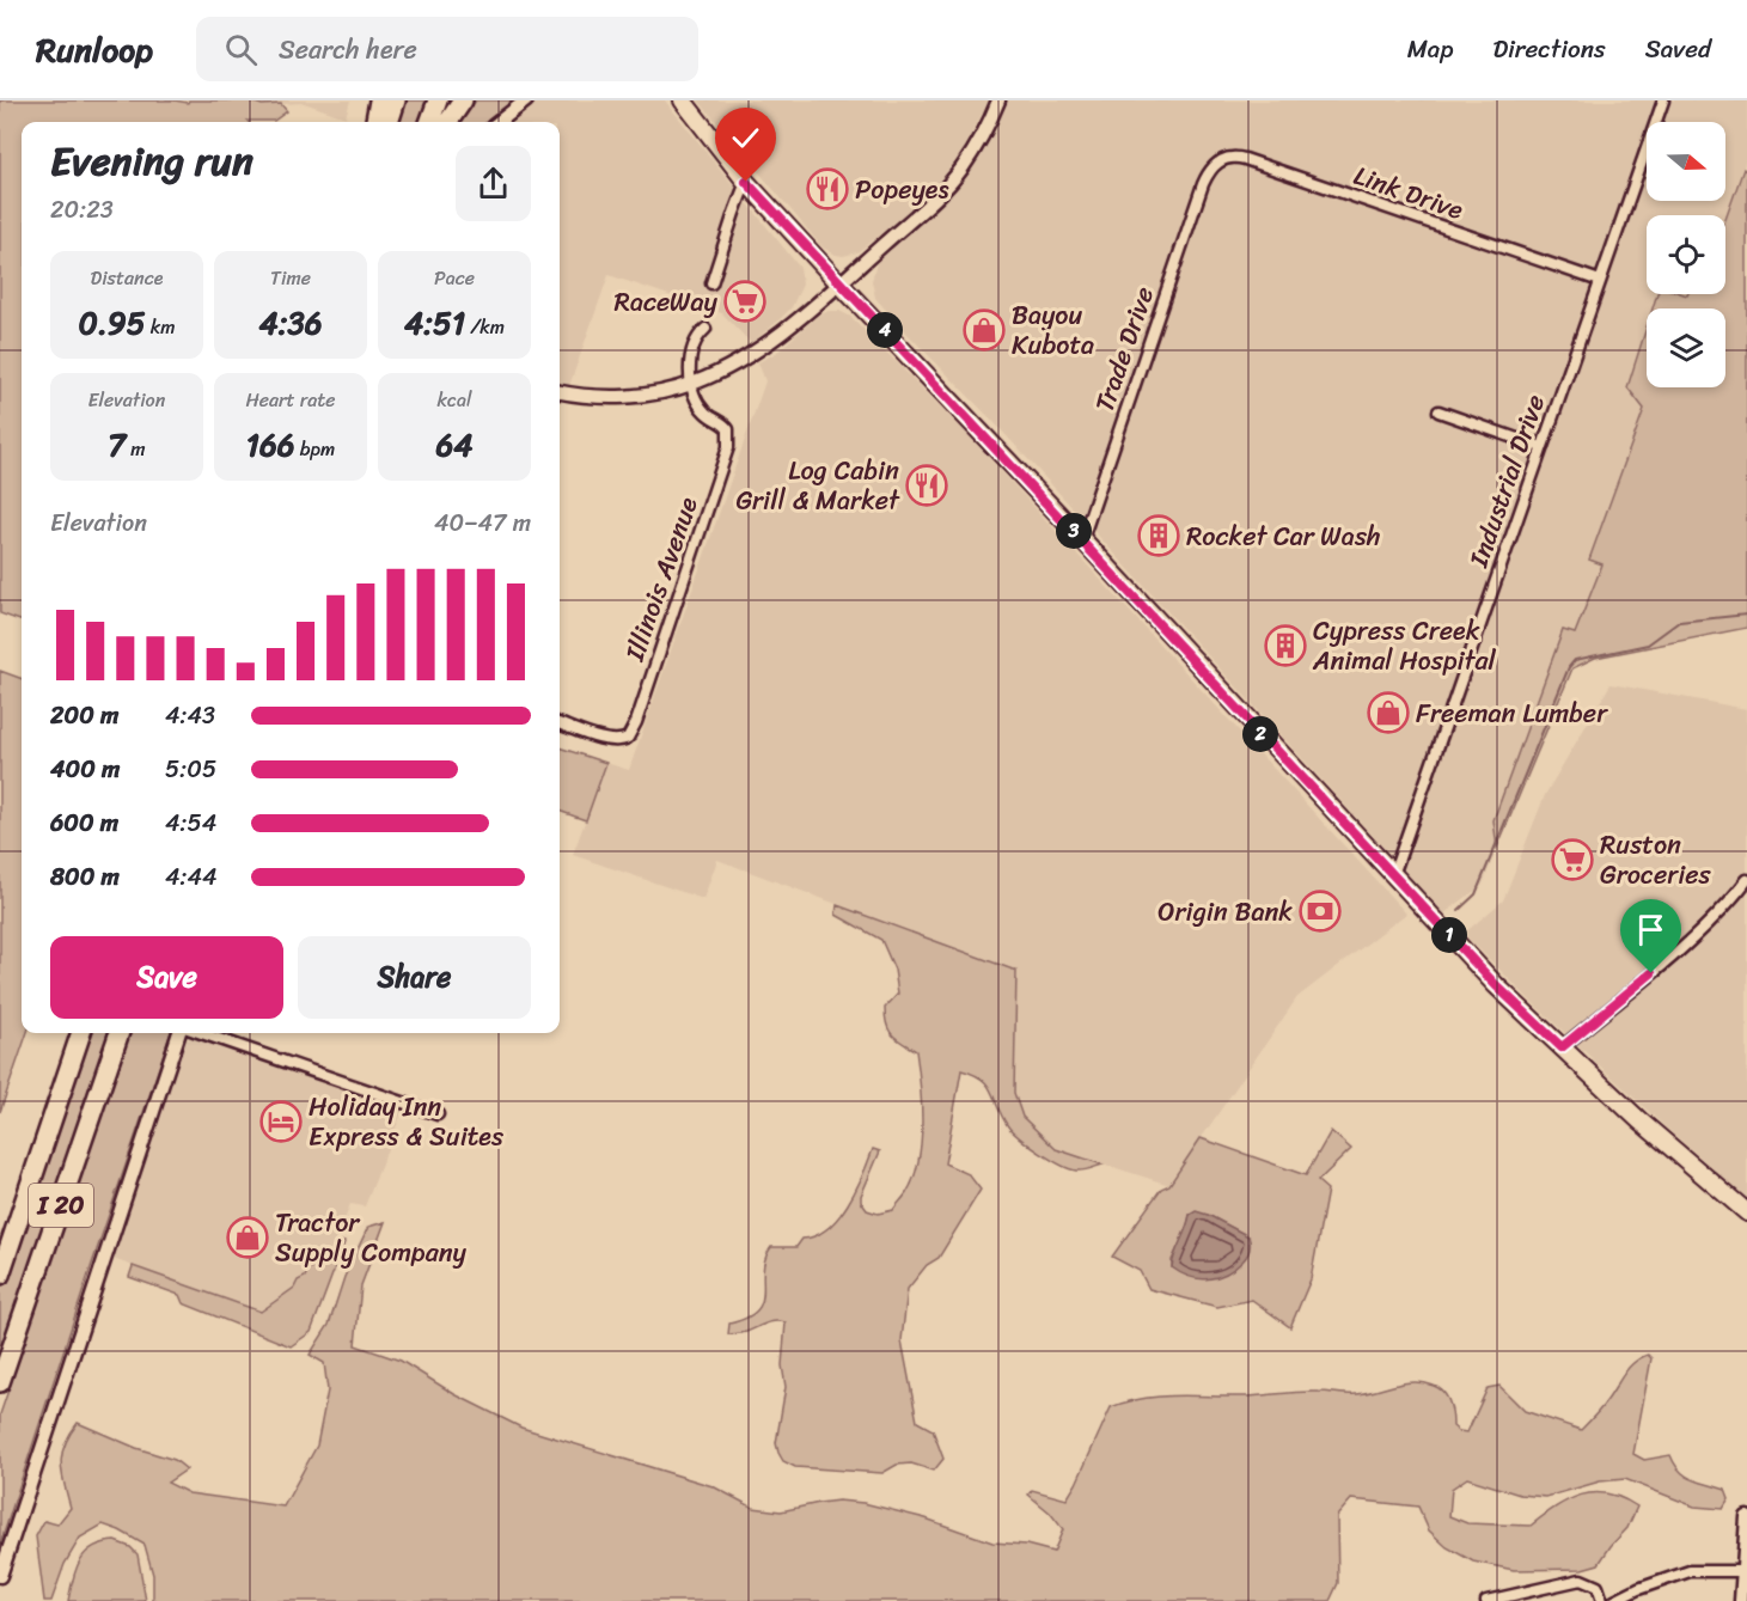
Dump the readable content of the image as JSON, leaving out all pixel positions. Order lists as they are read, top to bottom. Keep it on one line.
{"streets":{"highway":["I 20"],"street":["Link Drive","Trade Drive","Industrial Drive","Illinois Avenue"]},"crossings":[["Link Drive","Trade Drive"],["Link Drive","Industrial Drive"]],"places":{"restaurant":["Popeyes","Log Cabin Grill & Market"],"supermarket":["RaceWay","Ruston Groceries"],"shop":["Bayou Kubota","Freeman Lumber","Tractor Supply Company"],"building":["Rocket Car Wash","Cypress Creek Animal Hospital"],"bank":["Origin Bank"],"hotel":["Holiday Inn Express & Suites"]},"north":"right","page":{"header":"Runloop","search":"Search here","nav":["Map","Directions","Saved"],"heading":["Evening run","20:23"],"stats":[["Distance","0.95 km"],["Time","4:36"],["Pace","4:51 /km"],["Elevation","7 m"],["Heart rate","166 bpm"],["kcal","64"]],"pins":["4","3","2","1"],"chart":["Elevation","40–47 m"],"list":[{"name":"200 m","note":"4:43"},{"name":"400 m","note":"5:05"},{"name":"600 m","note":"4:54"},{"name":"800 m","note":"4:44"}],"buttons":["Save","Share"]}}
